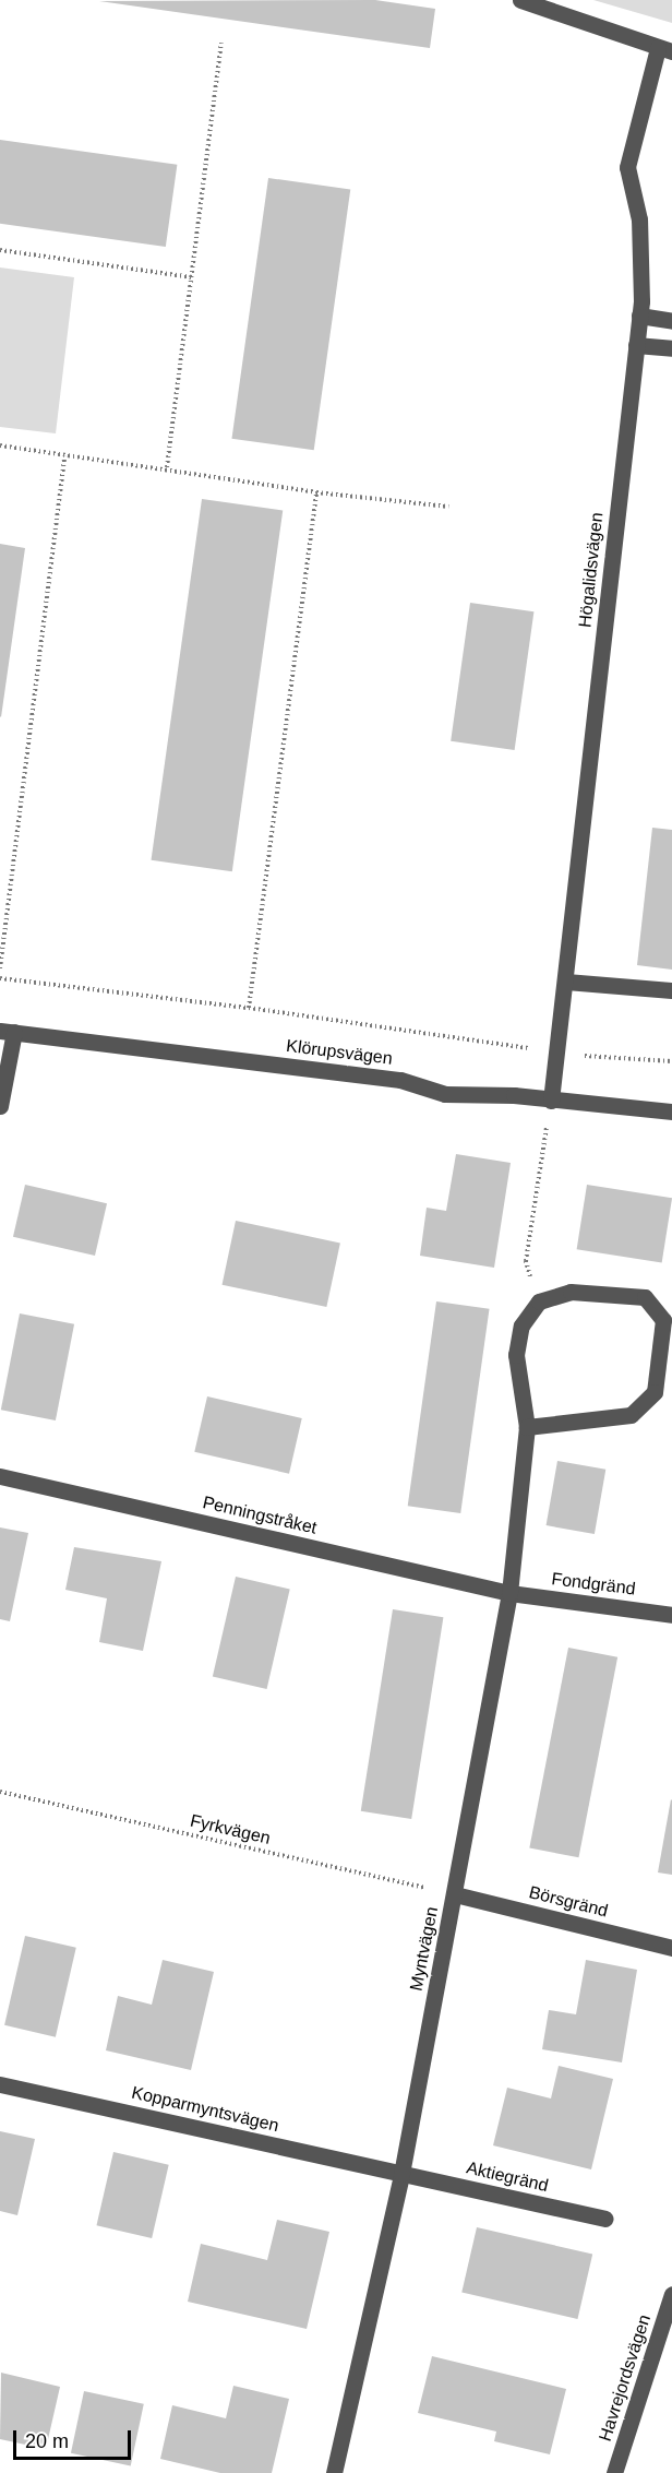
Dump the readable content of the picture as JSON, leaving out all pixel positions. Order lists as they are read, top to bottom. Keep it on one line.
{"streets":{"street":["Högalidsvägen","Klörupsvägen","Penningstråket","Fondgränd","Börsgränd","Myntvägen","Kopparmyntsvägen","Aktiegränd","Havrejordsvägen"],"path":["Fyrkvägen"]},"crossings":[["Högalidsvägen","Klörupsvägen"],["Penningstråket","Fondgränd"],["Penningstråket","Myntvägen"],["Fondgränd","Myntvägen"],["Fyrkvägen","Börsgränd"],["Fyrkvägen","Myntvägen"],["Börsgränd","Myntvägen"],["Myntvägen","Kopparmyntsvägen"],["Myntvägen","Aktiegränd"],["Kopparmyntsvägen","Aktiegränd"]],"scale_bar":"20 m"}
